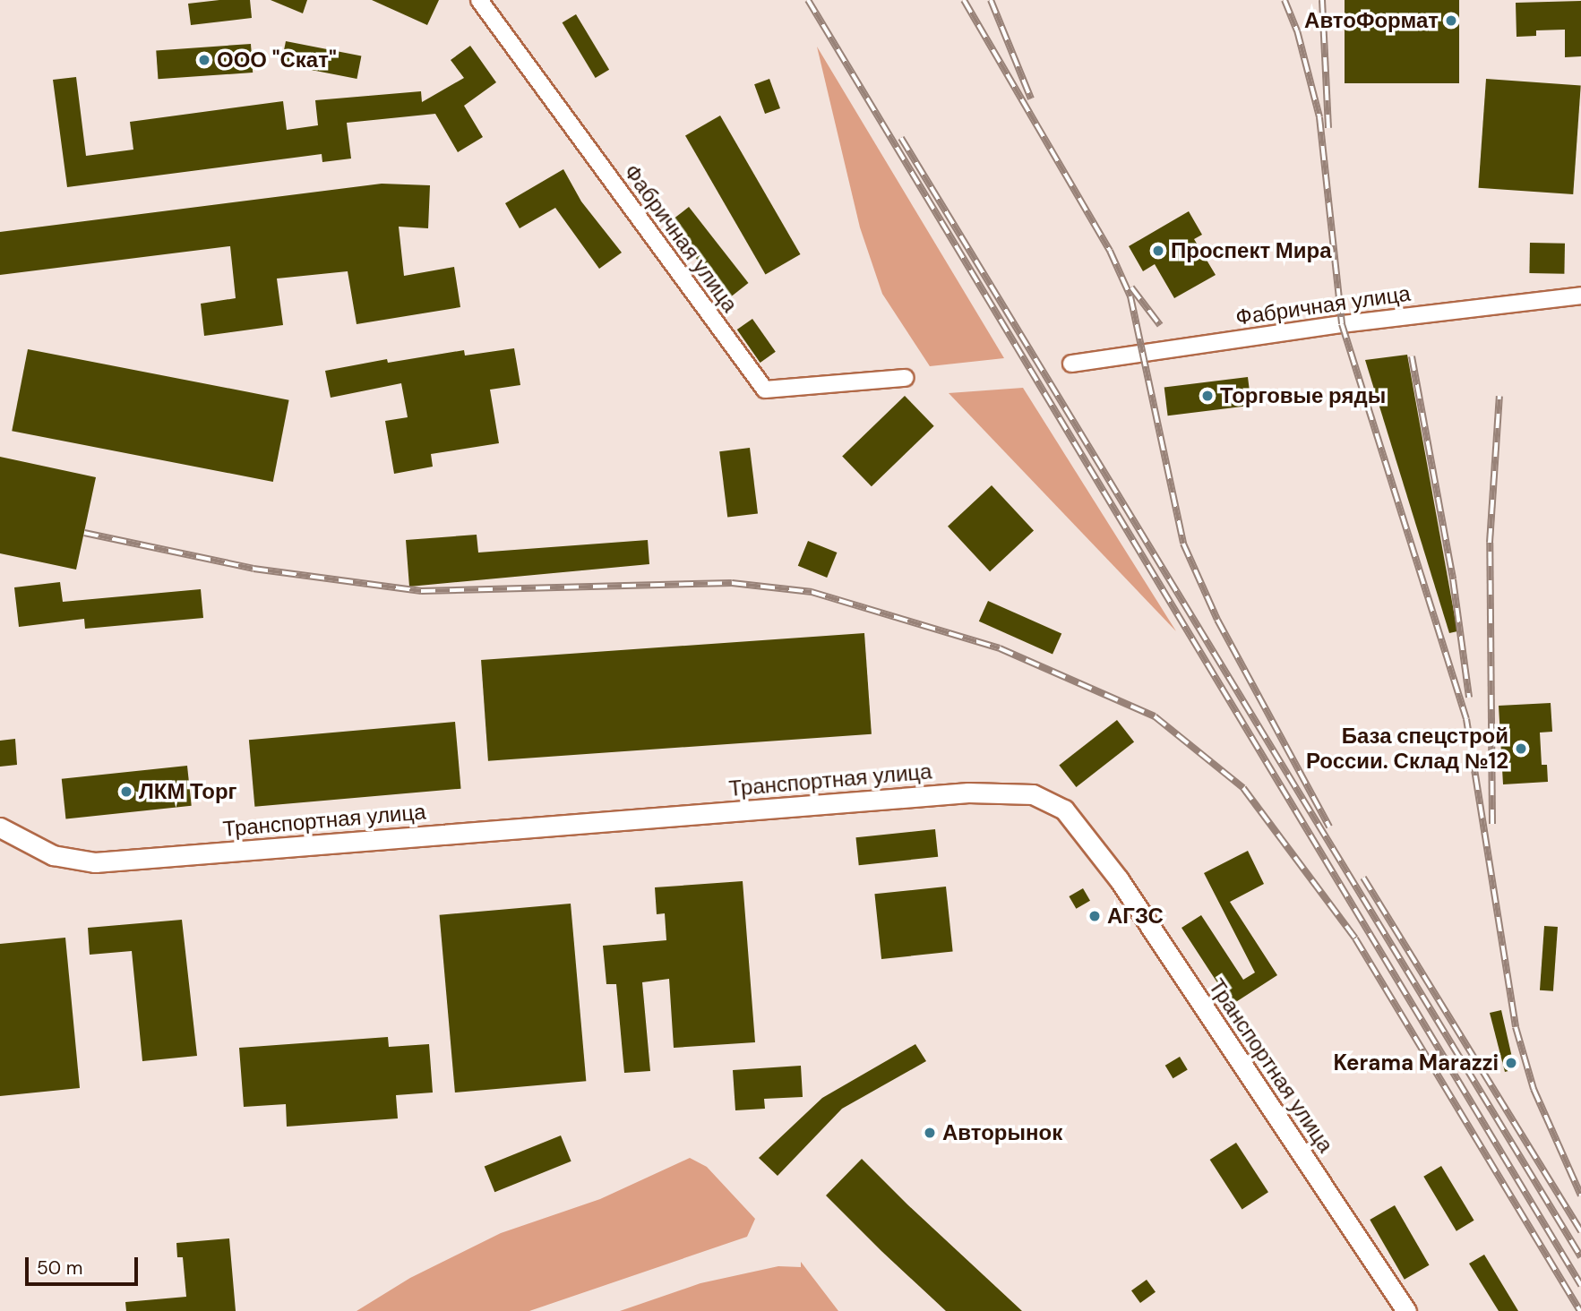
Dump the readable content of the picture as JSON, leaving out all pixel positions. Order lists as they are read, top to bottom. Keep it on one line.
{"streets":{"street":["Фабричная улица","Транспортная улица"]},"places":["АвтоФормат","ООО \"Скат\"","Проспект Мира","Торговые ряды","База спецстрой России. Склад №12","ЛКМ Торг","АГЗС","Kerama Marazzi","Авторынок"],"scale_bar":"50 m"}
